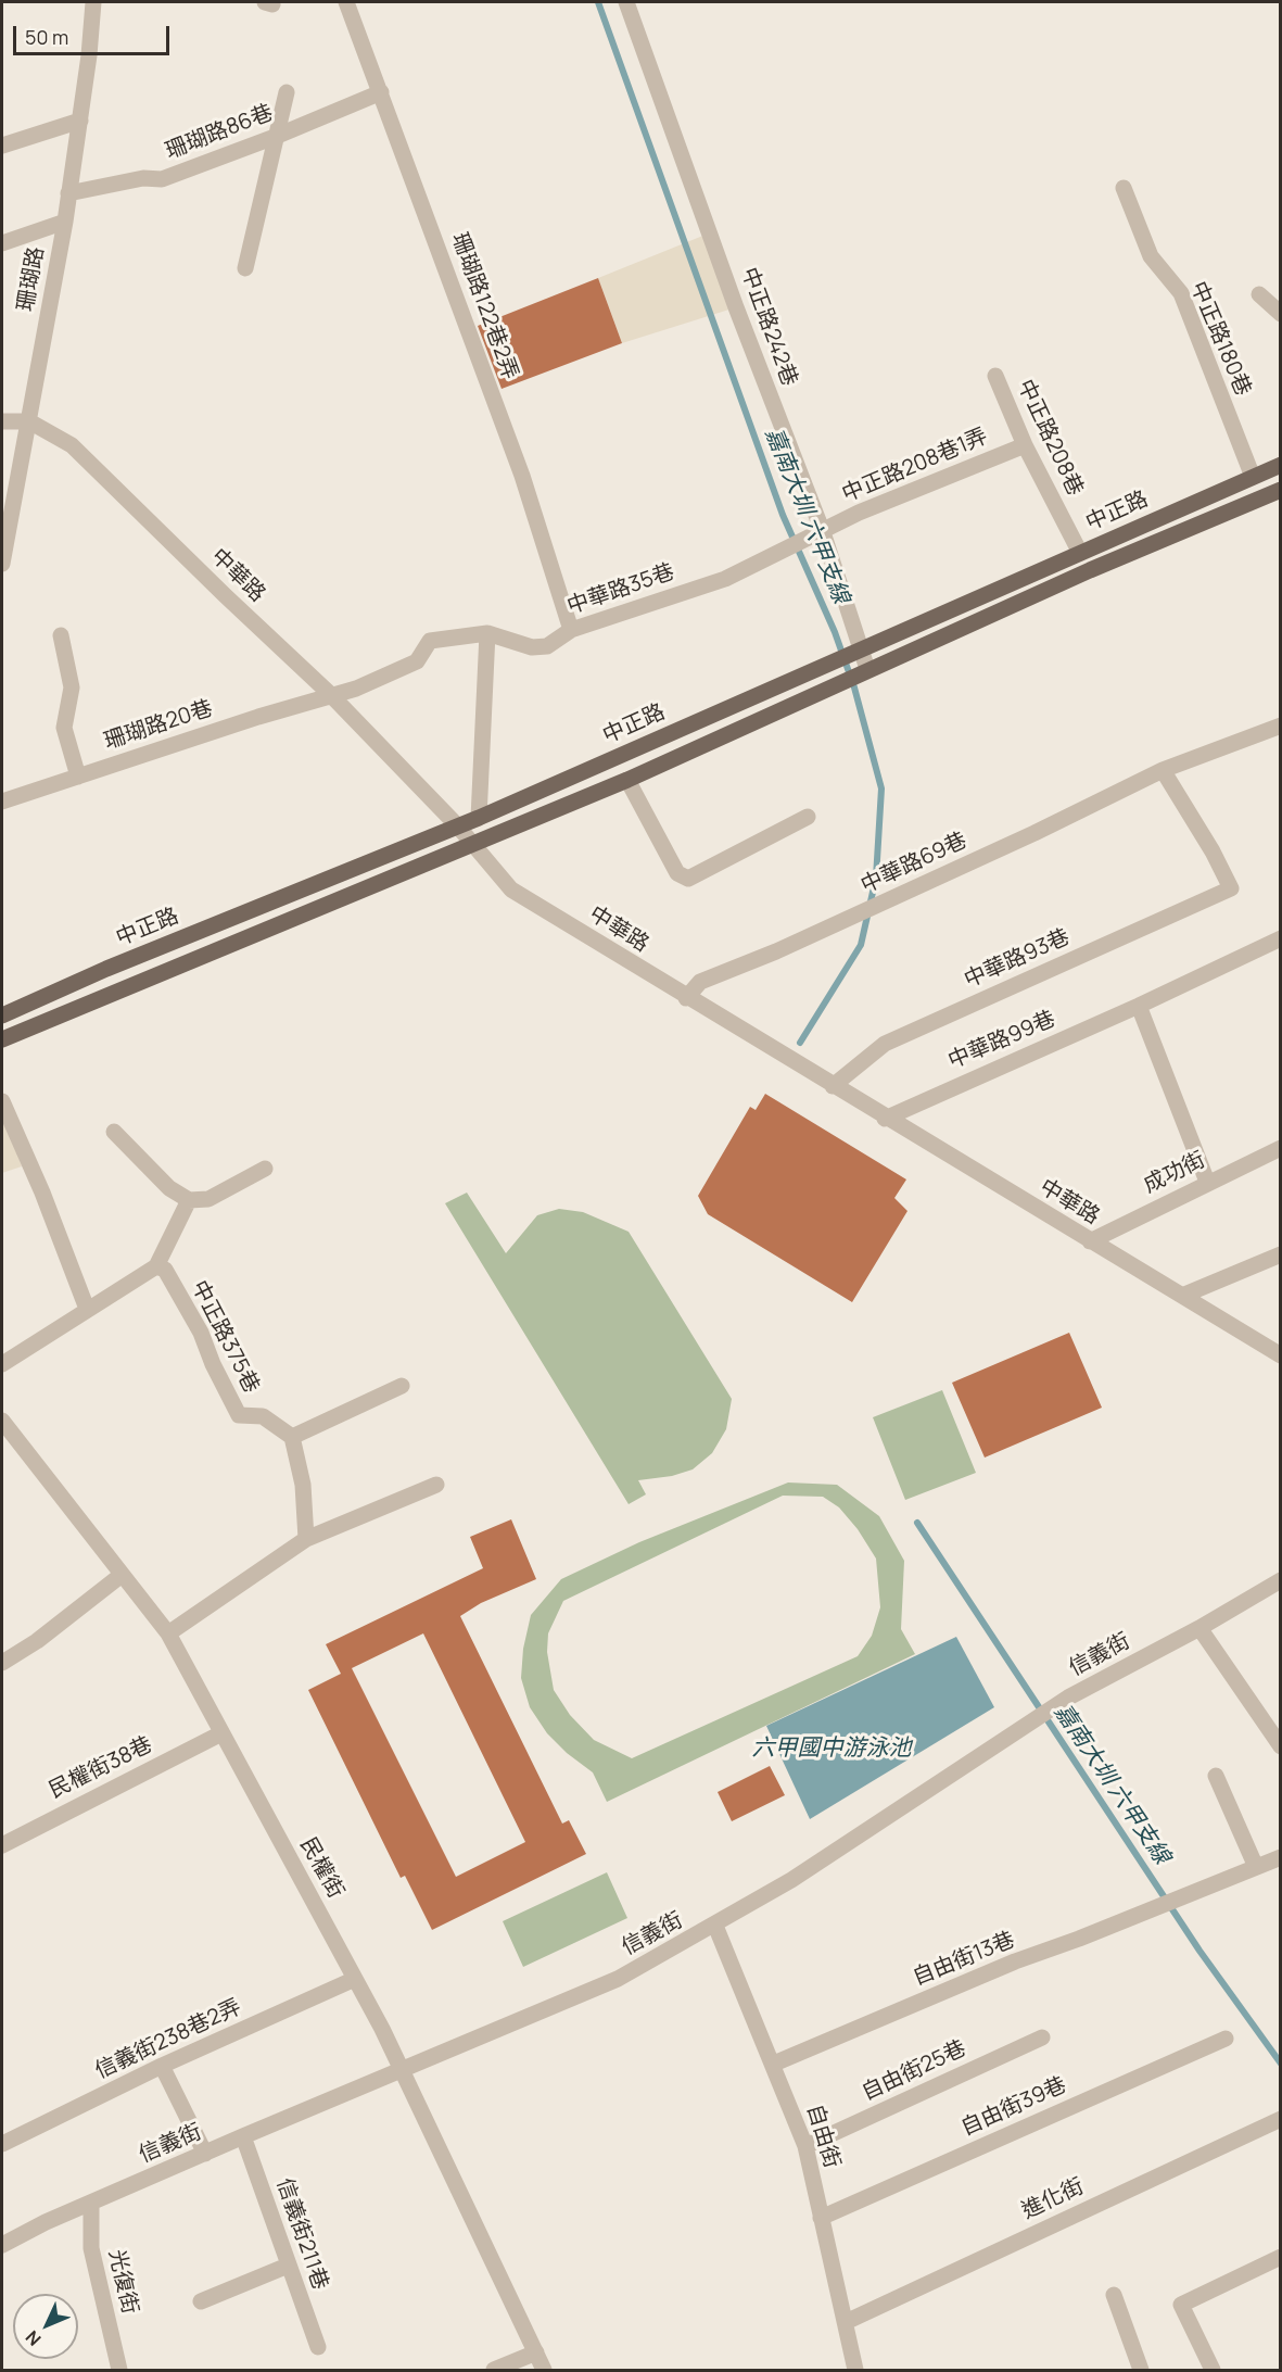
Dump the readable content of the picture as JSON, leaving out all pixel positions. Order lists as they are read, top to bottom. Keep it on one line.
{"streets":{"main road":["中正路"],"street":["珊瑚路86巷","珊瑚路","珊瑚路122巷2弄","中正路242巷","中正路180巷","中正路208巷","中正路208巷1弄","中華路","中華路35巷","珊瑚路20巷","中華路69巷","中華路93巷","中華路99巷","成功街","中正路375巷","信義街","民權街38巷","民權街","自由街13巷","信義街238巷2弄","自由街25巷","自由街39巷","自由街","進化街","信義街211巷","光復街"]},"crossings":[["珊瑚路86巷","珊瑚路"],["珊瑚路86巷","珊瑚路122巷2弄"],["珊瑚路","中華路"],["珊瑚路122巷2弄","中華路35巷"],["中正路242巷","中正路208巷1弄"],["中正路242巷","中正路"],["中正路242巷","中華路35巷"],["中正路180巷","中正路"],["中正路208巷","中正路208巷1弄"],["中正路208巷","中正路"],["中正路208巷1弄","中華路35巷"],["中正路","中華路"],["中華路","中華路35巷"],["中華路","珊瑚路20巷"],["中華路","中華路69巷"],["中華路","中華路93巷"],["中華路","中華路99巷"],["中華路","成功街"],["中華路35巷","珊瑚路20巷"],["中華路69巷","中華路93巷"],["信義街","民權街"],["信義街","自由街"],["信義街","信義街211巷"],["信義街","光復街"],["民權街38巷","民權街"],["民權街","信義街238巷2弄"],["自由街13巷","自由街"],["自由街25巷","自由街"],["自由街39巷","自由街"],["自由街","進化街"]],"water":["嘉南大圳 六甲支線","六甲國中游泳池"],"scale_bar":"50 m","north":"bottom left"}
